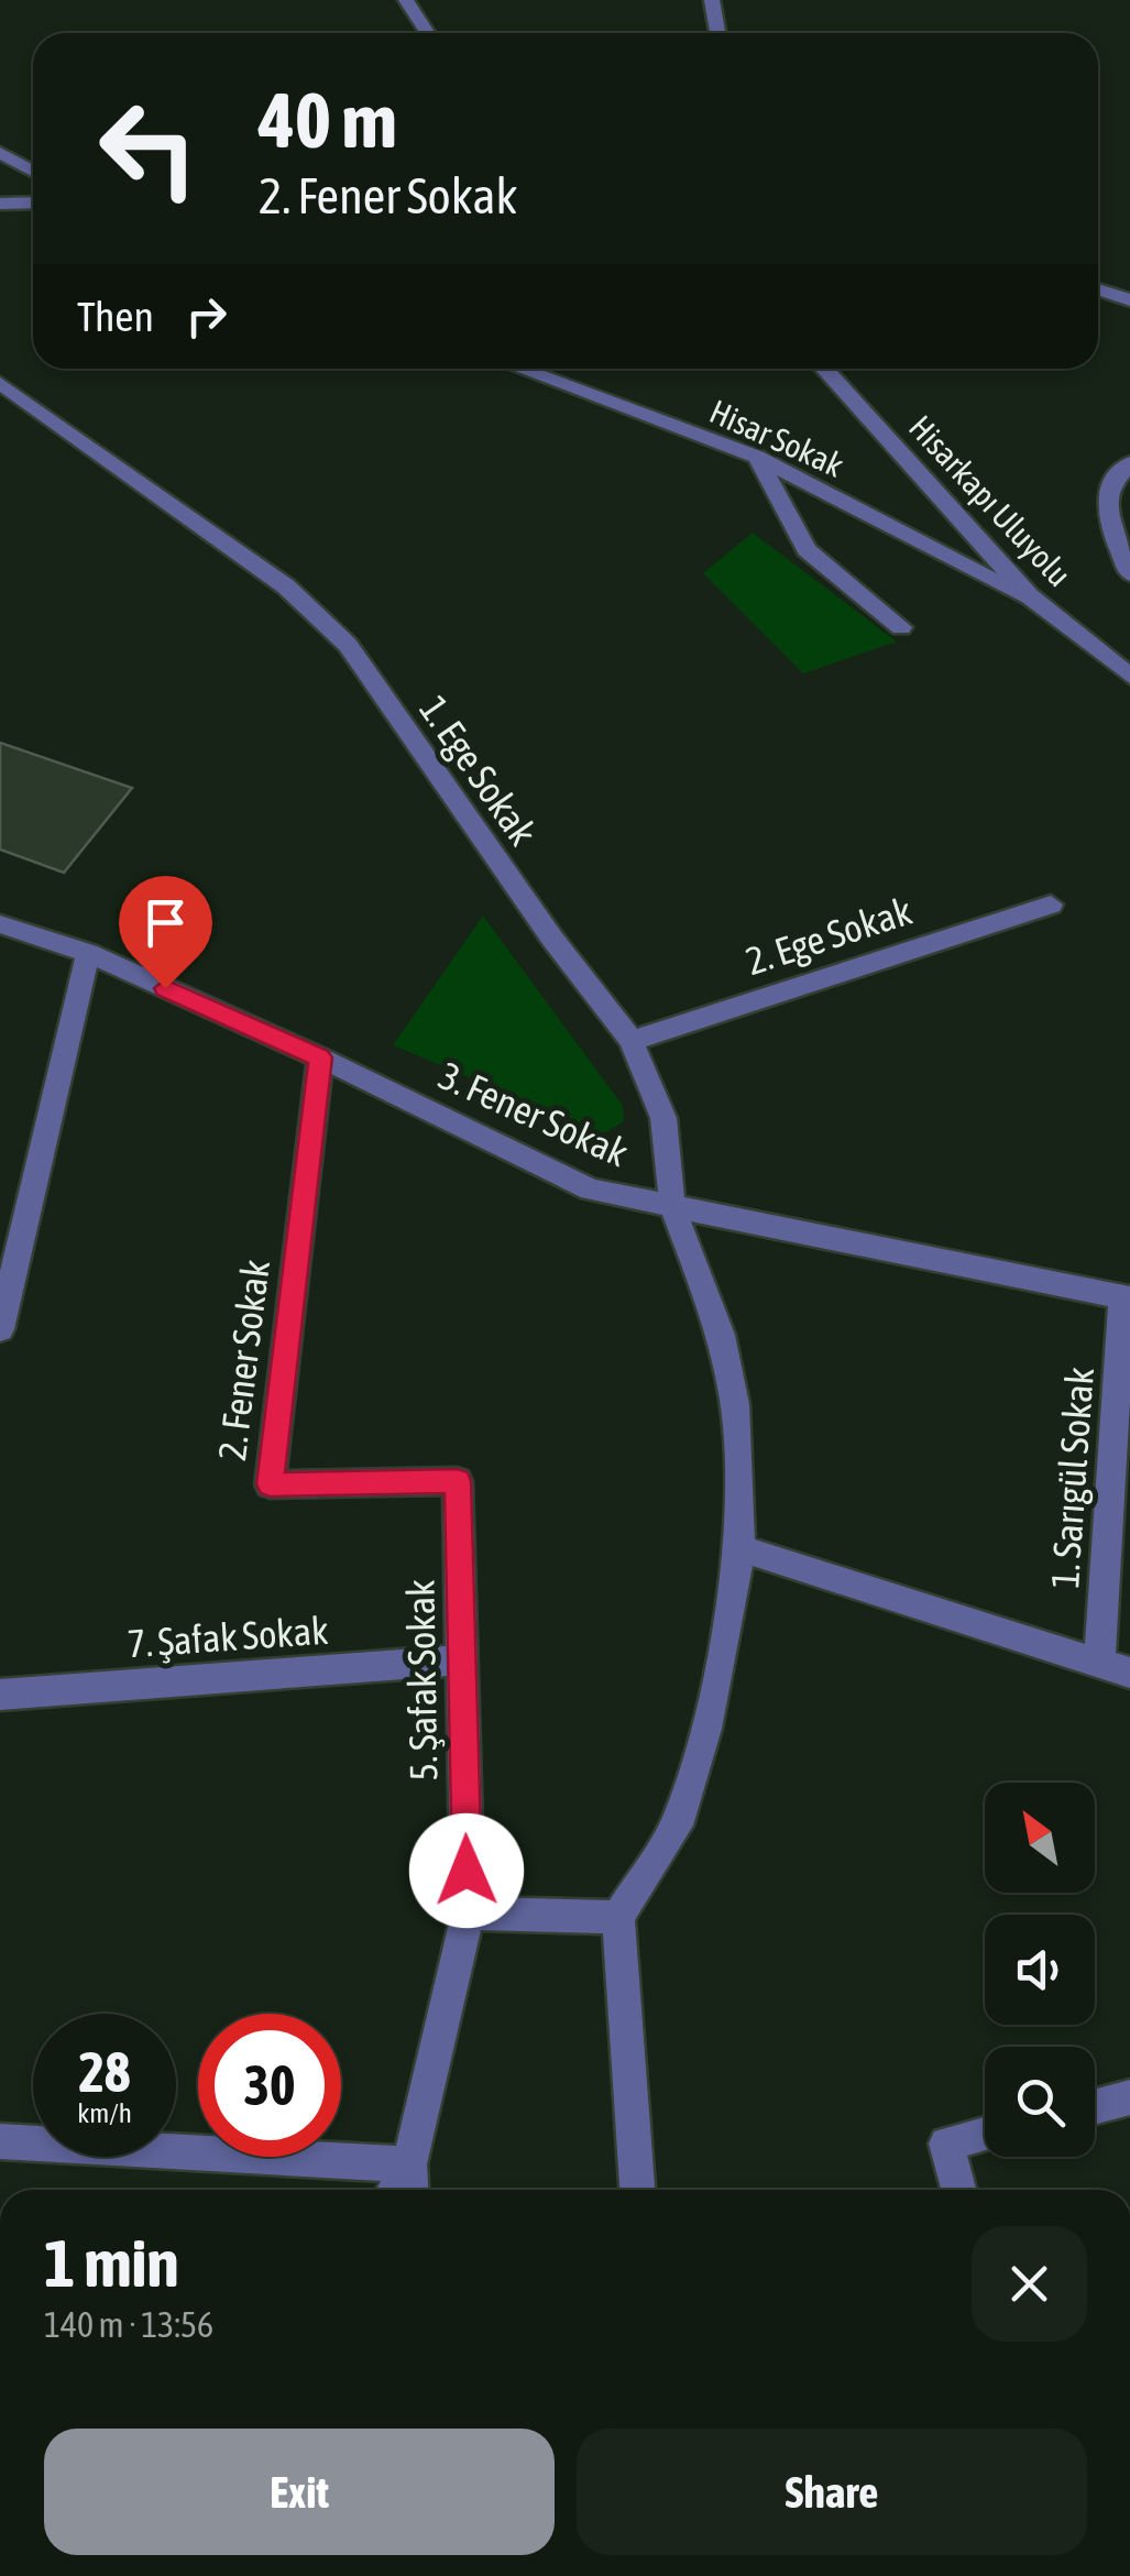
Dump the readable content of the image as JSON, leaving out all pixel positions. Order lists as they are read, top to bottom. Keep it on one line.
{"streets":{"street":["Hisar Sokak","Hisarkapı Uluyolu","1. Ege Sokak","2. Ege Sokak","3. Fener Sokak","2. Fener Sokak","1. Sarıgül Sokak","7. Şafak Sokak","5. Şafak Sokak"]},"crossings":[["Hisar Sokak","Hisarkapı Uluyolu"],["1. Ege Sokak","2. Ege Sokak"],["1. Ege Sokak","3. Fener Sokak"],["3. Fener Sokak","2. Fener Sokak"],["3. Fener Sokak","1. Sarıgül Sokak"],["2. Fener Sokak","5. Şafak Sokak"],["7. Şafak Sokak","5. Şafak Sokak"]],"north":"top left","page":{"turn":["40 m","2. Fener Sokak"],"then":"Then","speed":"28 km/h","limit":"30","heading":["1 min","140 m · 13:56"],"buttons":["Exit","Share"]}}
